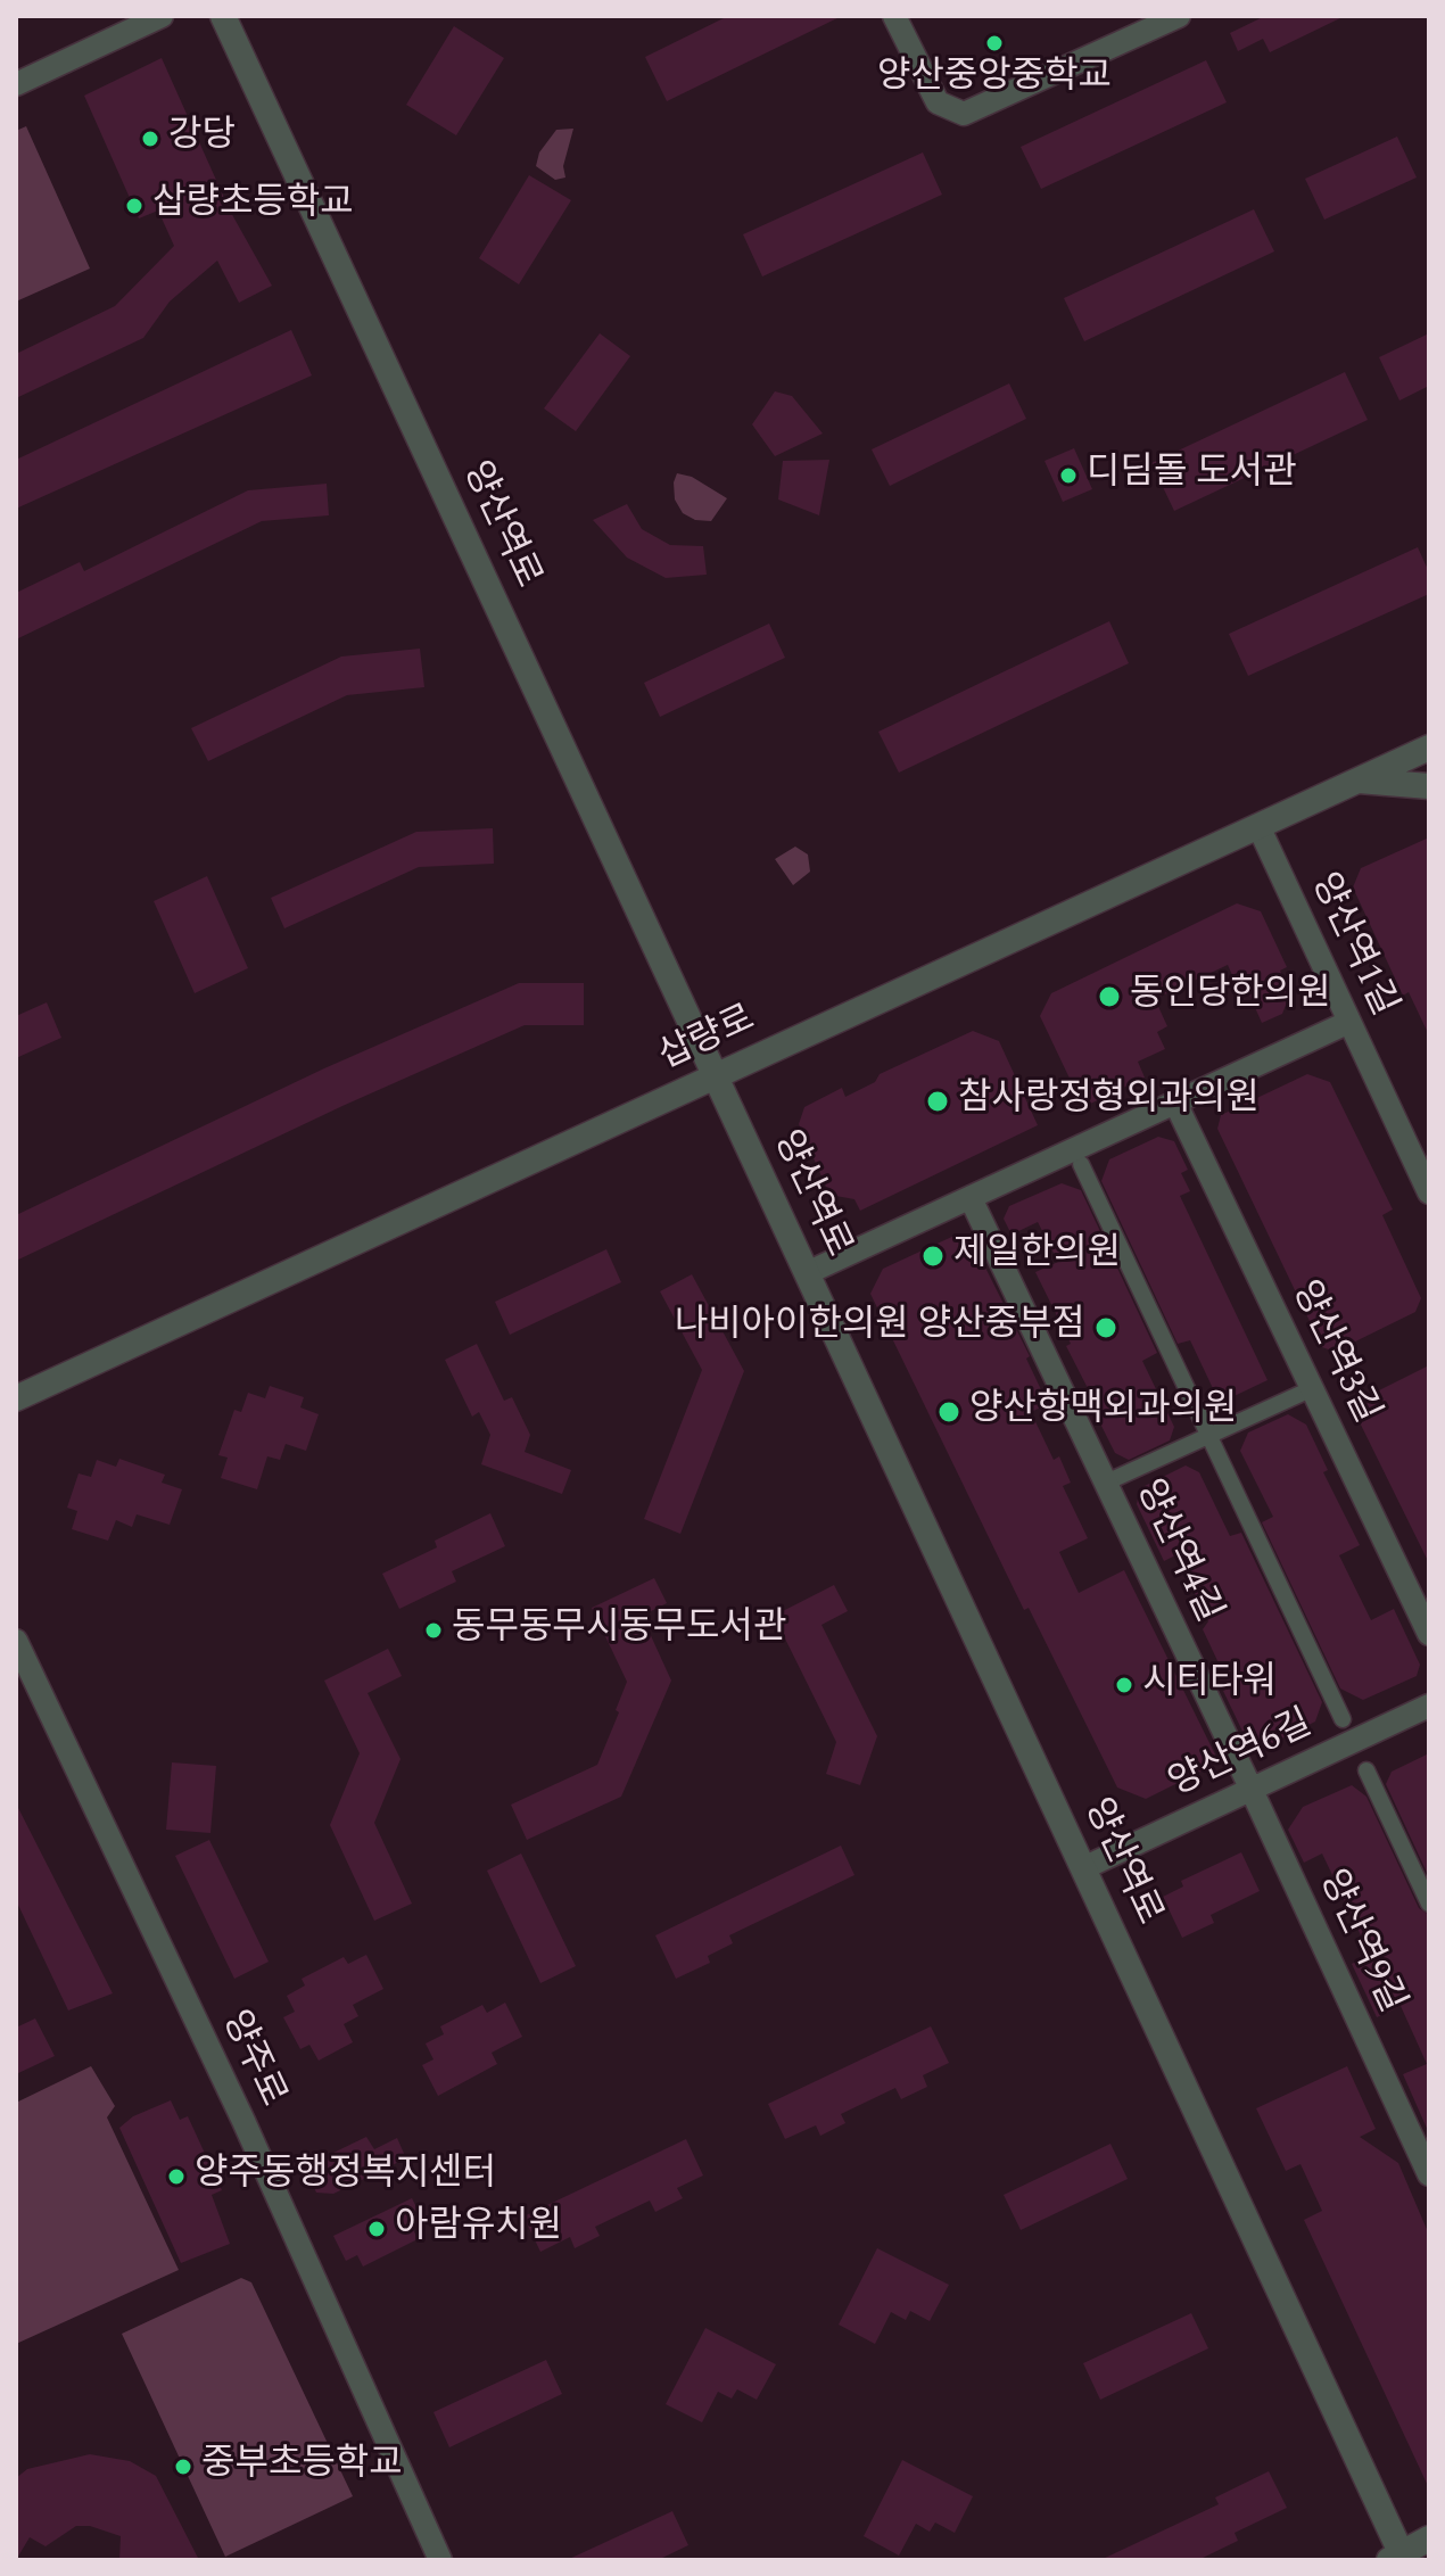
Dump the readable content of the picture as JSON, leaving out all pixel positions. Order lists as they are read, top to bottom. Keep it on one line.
{"streets":{"street":["양산역로","양산역1길","삽량로","양산역3길","양산역4길","양산역6길","양산역9길","양주로"]},"crossings":[["양산역로","삽량로"],["양산역로","양산역6길"],["양산역1길","삽량로"],["양산역4길","양산역6길"],["양산역4길","양산역9길"],["양산역6길","양산역9길"]],"places":["양산중앙중학교","강당","삽량초등학교","디딤돌 도서관","동인당한의원","참사랑정형외과의원","제일한의원","나비아이한의원 양산중부점","양산항맥외과의원","동무동무시동무도서관","시티타워","양주동행정복지센터","아람유치원","중부초등학교"]}
